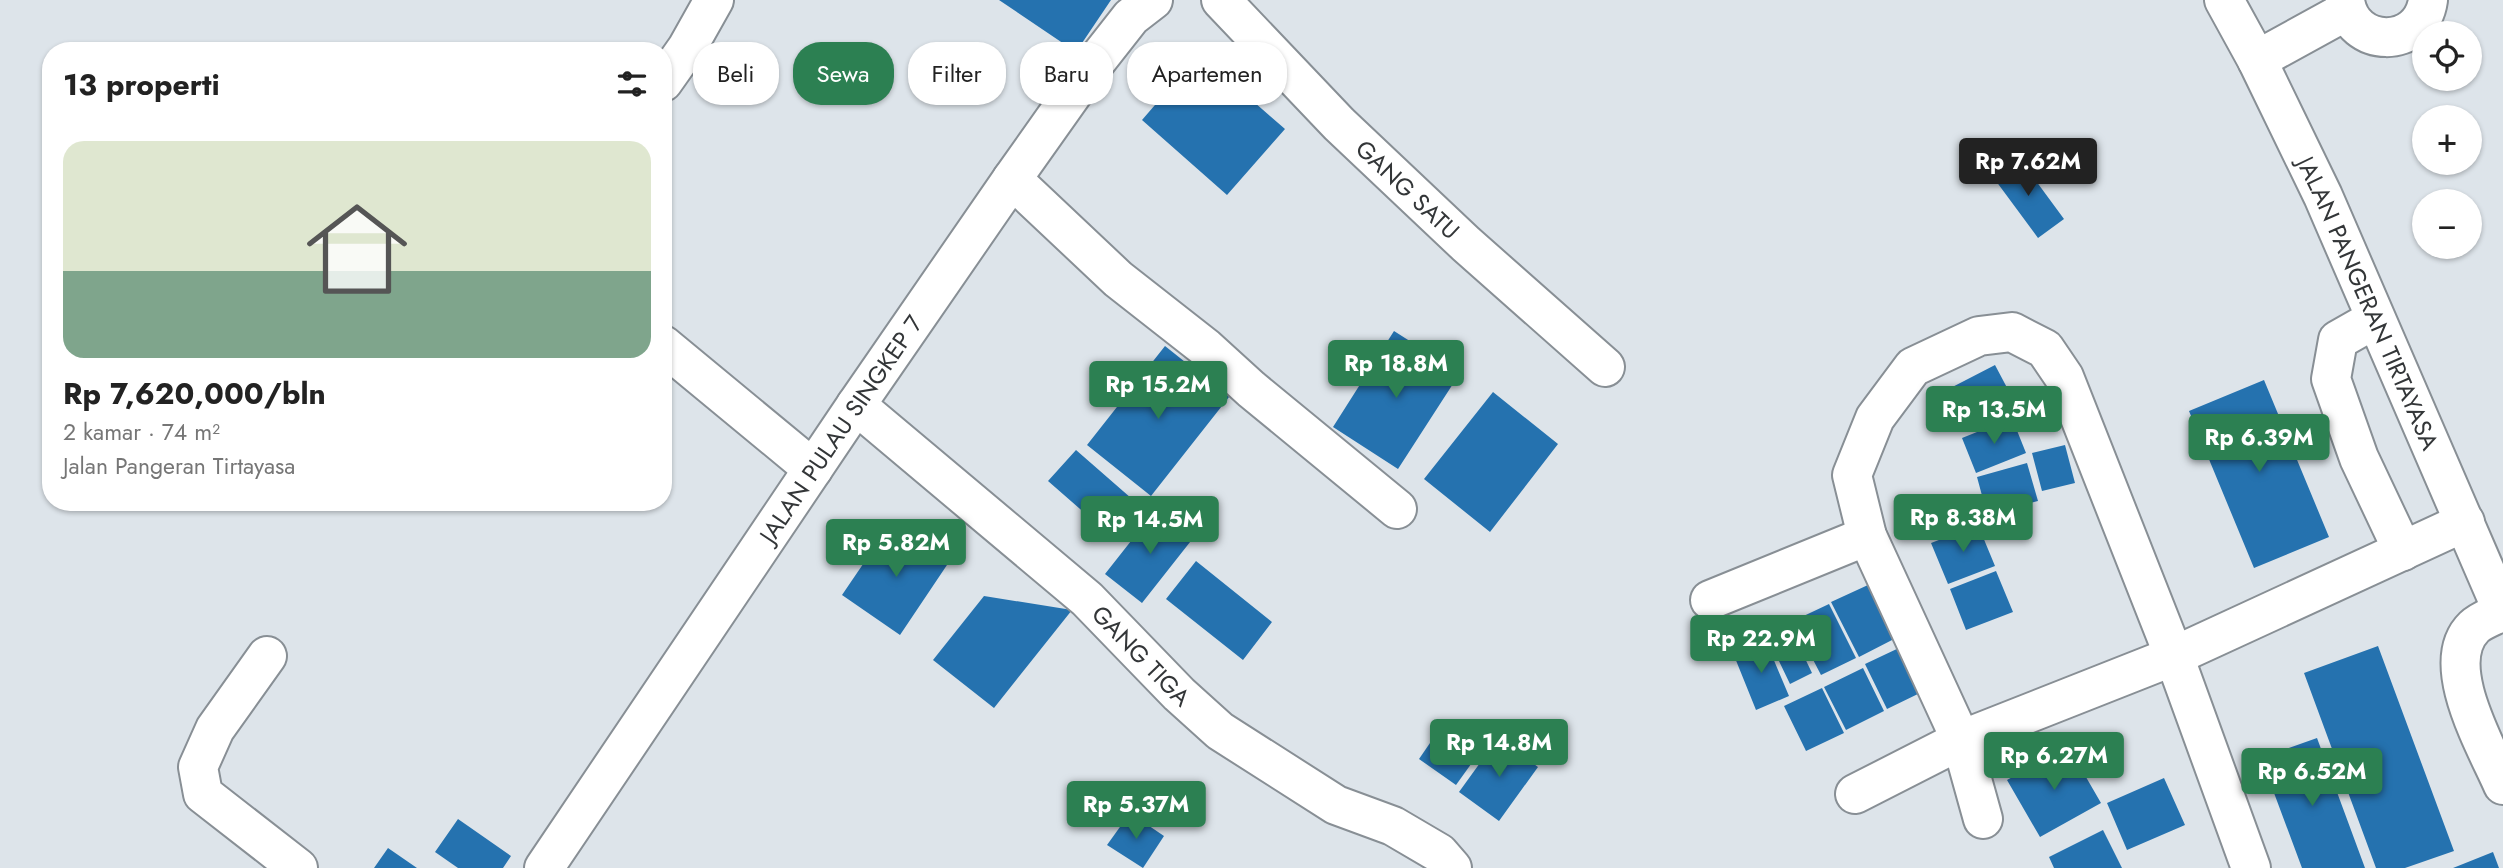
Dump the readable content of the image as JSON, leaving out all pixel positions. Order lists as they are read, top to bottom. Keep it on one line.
{"streets":{"street":["GANG SATU","JALAN PANGERAN TIRTAYASA","JALAN PULAU SINGKEP 7","GANG TIGA"]},"crossings":[["JALAN PULAU SINGKEP 7","GANG TIGA"]],"page":{"map_buttons":["+","−"],"chip":["Beli","Sewa","Filter","Baru","Apartemen"],"heading":"13 properti","list":[{"name":"Rp 7,620,000/bln","note":"2 kamar · 74 m² · Jalan Pangeran Tirtayasa"}],"price":["Rp 7.62M","Rp 18.8M","Rp 15.2M","Rp 13.5M","Rp 6.39M","Rp 8.38M","Rp 14.5M","Rp 5.82M","Rp 22.9M","Rp 14.8M","Rp 6.27M","Rp 6.52M","Rp 5.37M"]}}
